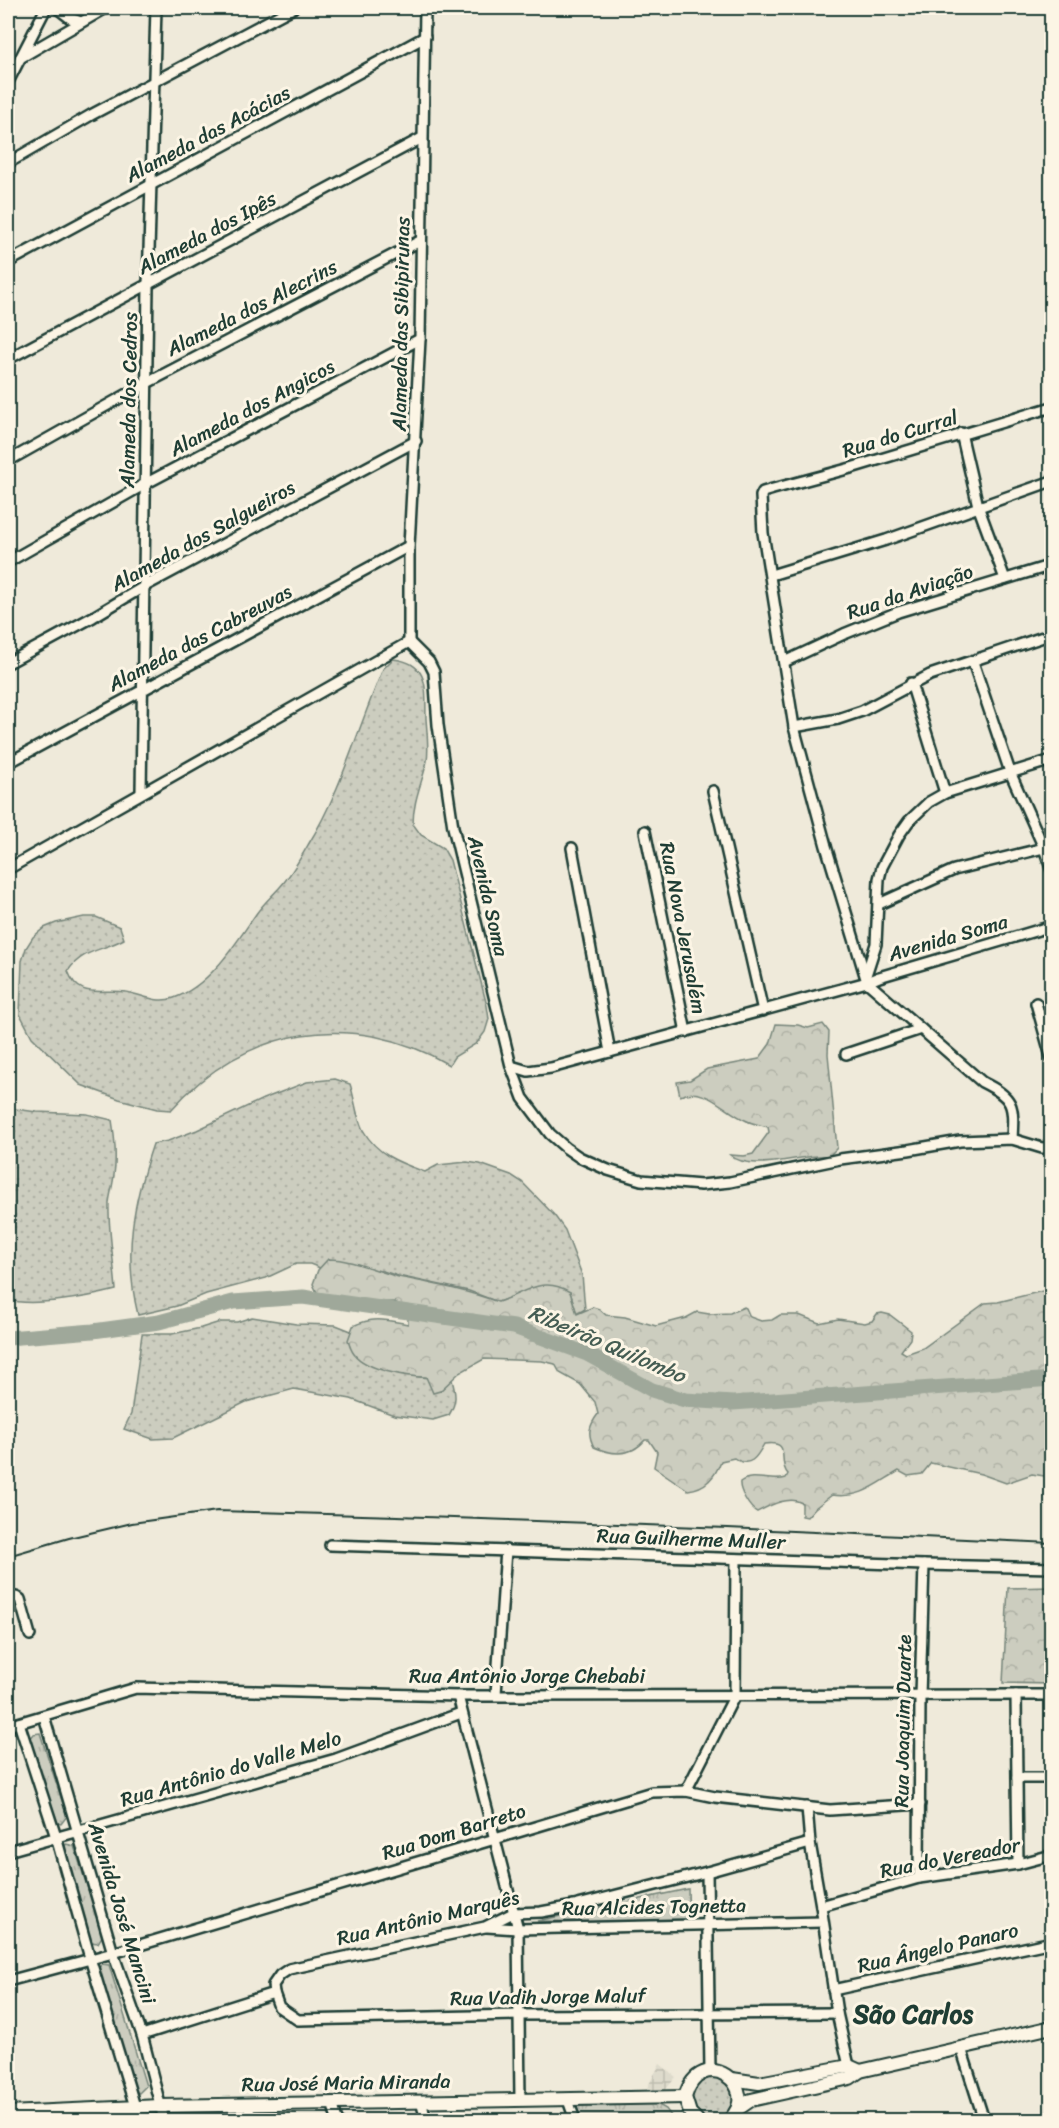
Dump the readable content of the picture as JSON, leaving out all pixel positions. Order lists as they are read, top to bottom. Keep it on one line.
{"streets":{"main road":["Rua José Maria Miranda"],"street":["Alameda das Acácias","Alameda dos Ipês","Alameda dos Alecrins","Alameda das Sibipirunas","Alameda dos Cedros","Alameda dos Angicos","Rua do Curral","Alameda dos Salgueiros","Rua da Aviação","Alameda das Cabreuvas","Avenida Soma","Rua Nova Jerusalém","Rua Guilherme Muller","Rua Antônio Jorge Chebabi","Rua Joaquim Duarte","Rua Antônio do Valle Melo","Rua Dom Barreto","Rua do Vereador","Rua Alcides Tognetta","Avenida José Mancini","Rua Antônio Marquês","Rua Ângelo Panaro","Rua Vadih Jorge Maluf"]},"crossings":[["Alameda das Acácias","Alameda das Sibipirunas"],["Alameda das Acácias","Alameda dos Cedros"],["Alameda dos Ipês","Alameda das Sibipirunas"],["Alameda dos Ipês","Alameda dos Cedros"],["Alameda dos Alecrins","Alameda das Sibipirunas"],["Alameda dos Alecrins","Alameda dos Cedros"],["Alameda das Sibipirunas","Alameda dos Angicos"],["Alameda das Sibipirunas","Alameda dos Salgueiros"],["Alameda das Sibipirunas","Alameda das Cabreuvas"],["Alameda das Sibipirunas","Avenida Soma"],["Alameda dos Cedros","Alameda dos Angicos"],["Alameda dos Cedros","Alameda dos Salgueiros"],["Alameda dos Cedros","Alameda das Cabreuvas"],["Avenida Soma","Rua Nova Jerusalém"],["Rua Guilherme Muller","Rua Joaquim Duarte"],["Rua Antônio Jorge Chebabi","Rua Joaquim Duarte"],["Rua Antônio Jorge Chebabi","Avenida José Mancini"],["Rua Joaquim Duarte","Rua Dom Barreto"],["Rua Joaquim Duarte","Rua do Vereador"],["Rua Antônio do Valle Melo","Avenida José Mancini"],["Rua Dom Barreto","Avenida José Mancini"],["Rua Alcides Tognetta","Rua Antônio Marquês"],["Avenida José Mancini","Rua José Maria Miranda"],["Rua Antônio Marquês","Rua Vadih Jorge Maluf"]],"districts":["São Carlos"],"water":["Ribeirão Quilombo"]}
